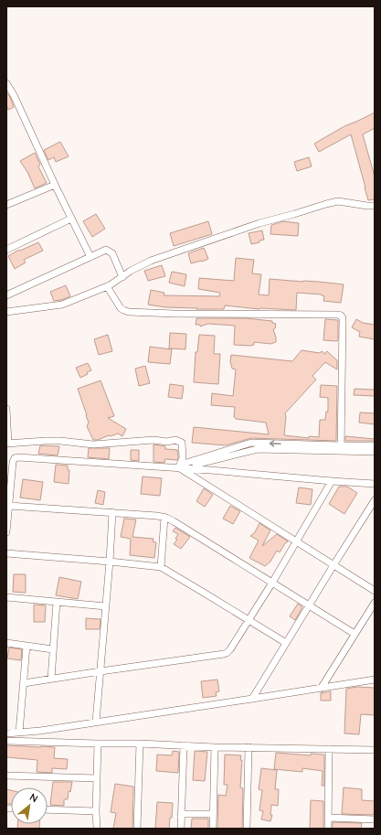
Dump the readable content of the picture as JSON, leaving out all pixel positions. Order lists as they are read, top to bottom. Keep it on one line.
{"north":"top right"}
